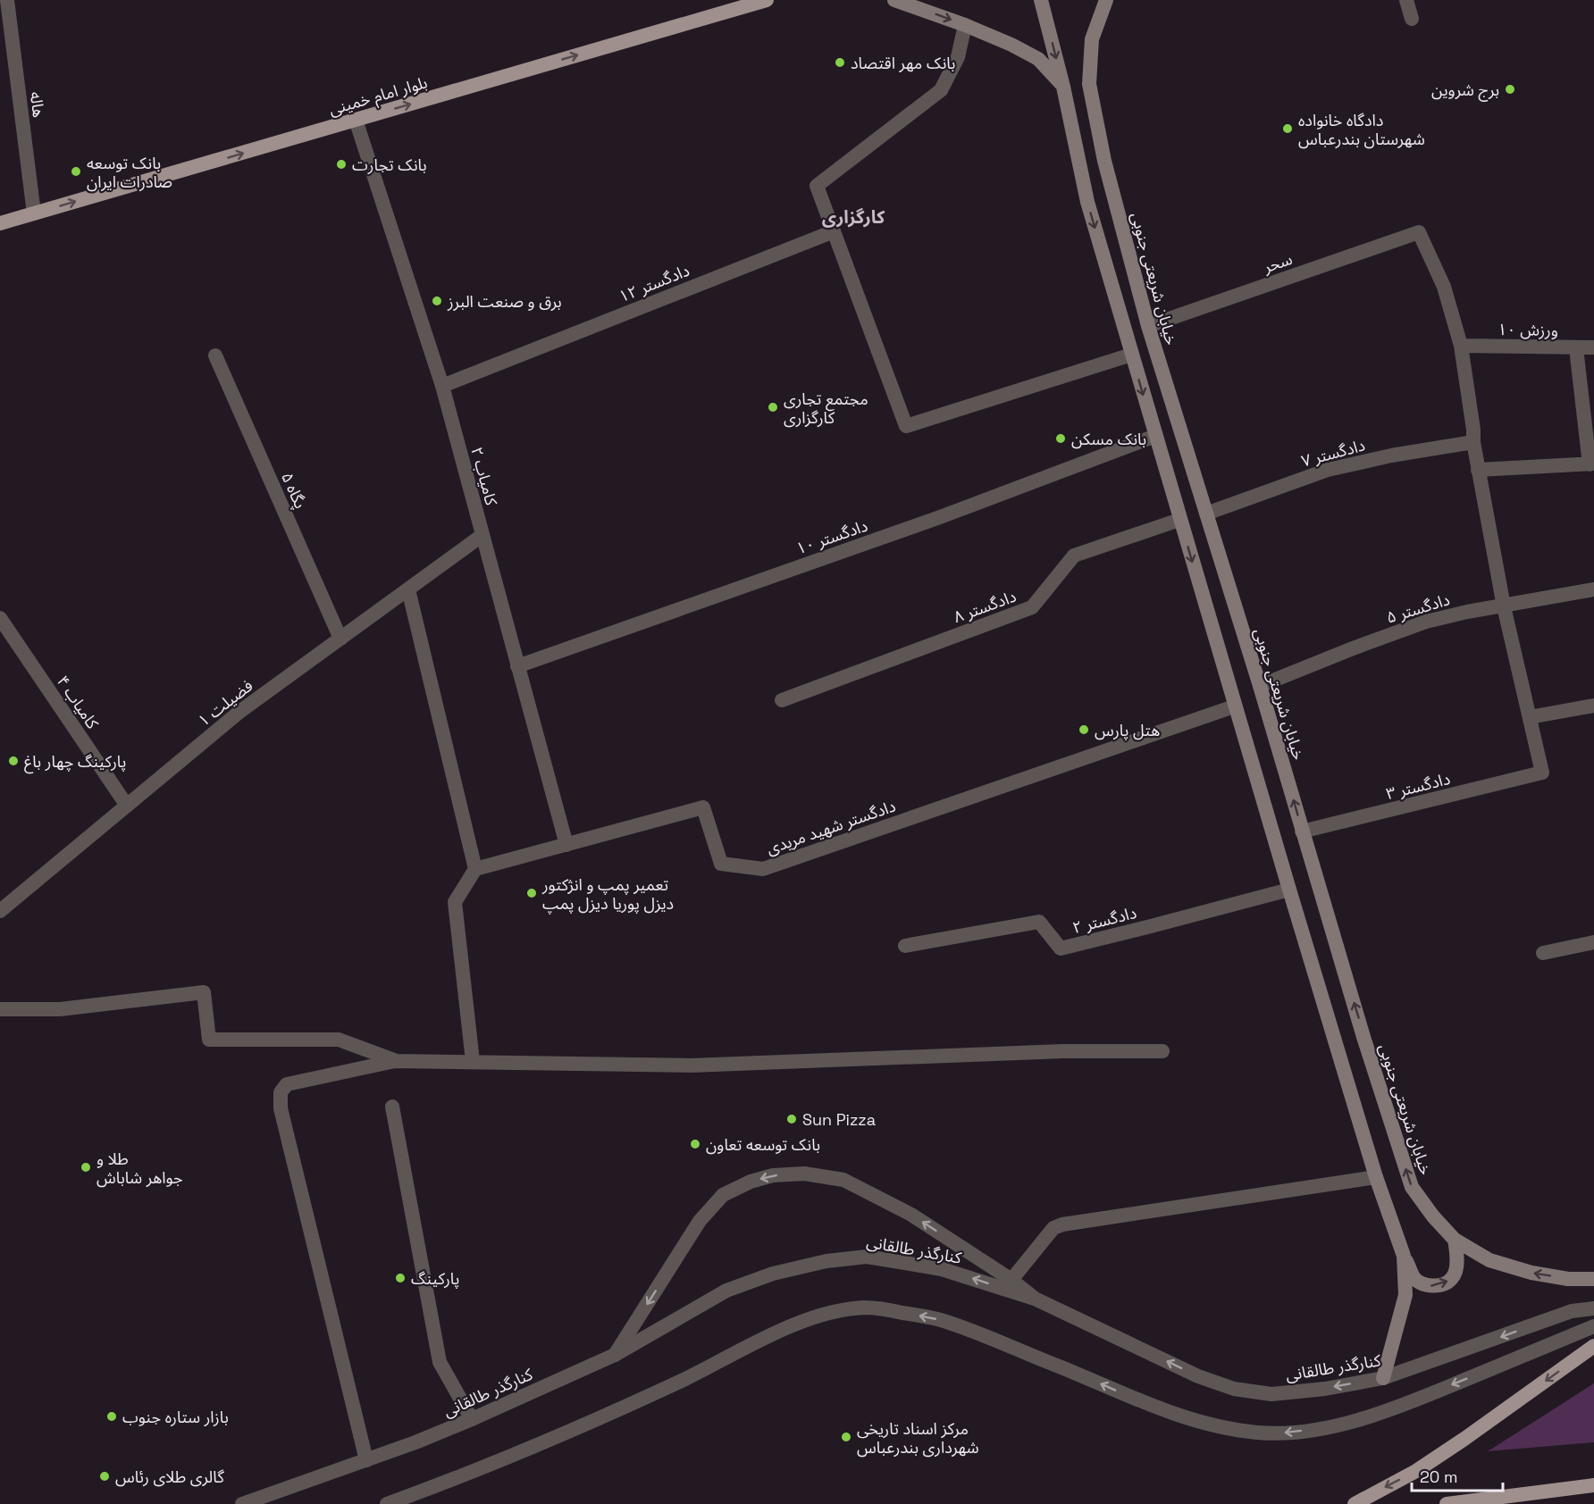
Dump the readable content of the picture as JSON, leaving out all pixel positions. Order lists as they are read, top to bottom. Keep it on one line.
{"streets":{"main road":["بلوار امام خمینی","خیابان شریعتی جنوبی"],"street":["هاله","سحر","دادگستر ۱۲","ورزش ۱۰","دادگستر ۷","کامیاب ۲","پگاه ۵","دادگستر ۱۰","دادگستر ۸","دادگستر ۵","کامیاب ۴","فضیلت ۱","دادگستر ۳","دادگستر شهید مریدی","دادگستر ۲","کنارگذر طالقانی"]},"crossings":[["بلوار امام خمینی","هاله"],["بلوار امام خمینی","کامیاب ۲"],["سحر","خیابان شریعتی جنوبی"],["سحر","ورزش ۱۰"],["خیابان شریعتی جنوبی","دادگستر ۷"],["خیابان شریعتی جنوبی","دادگستر ۵"],["خیابان شریعتی جنوبی","دادگستر ۳"],["دادگستر ۱۲","کامیاب ۲"],["کامیاب ۲","دادگستر ۱۰"],["کامیاب ۲","فضیلت ۱"],["کامیاب ۲","دادگستر شهید مریدی"],["پگاه ۵","فضیلت ۱"],["کامیاب ۴","فضیلت ۱"]],"one_way":["بلوار امام خمینی"],"districts":["کارگزاری"],"places":["بانک مهر اقتصاد","برج شروین","دادگاه خانواده شهرستان بندرعباس","بانک تجارت","بانک توسعه صادرات ایران","برق و صنعت البرز","مجتمع تجاری کارگزاری","بانک مسکن","هتل پارس","پارکینگ چهار باغ","تعمیر پمپ و انژکتور دیزل پوریا دیزل پمپ","Sun Pizza","بانک توسعه تعاون","طلا و جواهر شاباش","پارکینگ","بازار ستاره جنوب","مرکز اسناد تاریخی شهرداری بندرعباس","گالری طلای رئاس"],"scale_bar":"20 m"}
